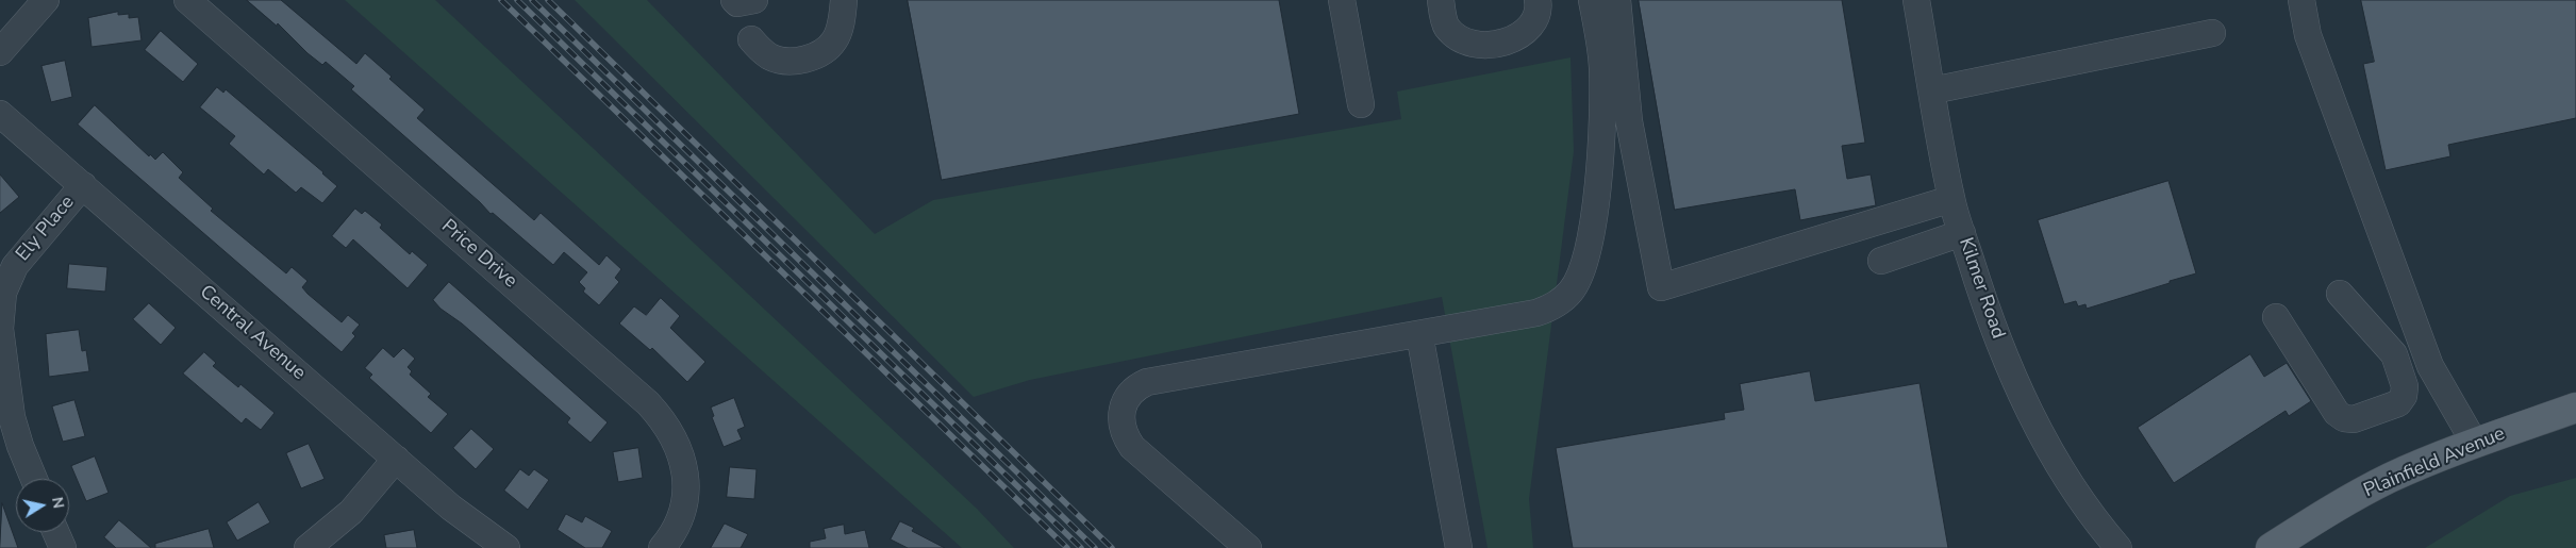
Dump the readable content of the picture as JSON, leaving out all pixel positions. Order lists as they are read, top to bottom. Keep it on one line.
{"streets":{"main road":["Plainfield Avenue"],"street":["Ely Place","Price Drive","Kilmer Road","Central Avenue"]},"crossings":[["Ely Place","Central Avenue"]],"north":"right"}
